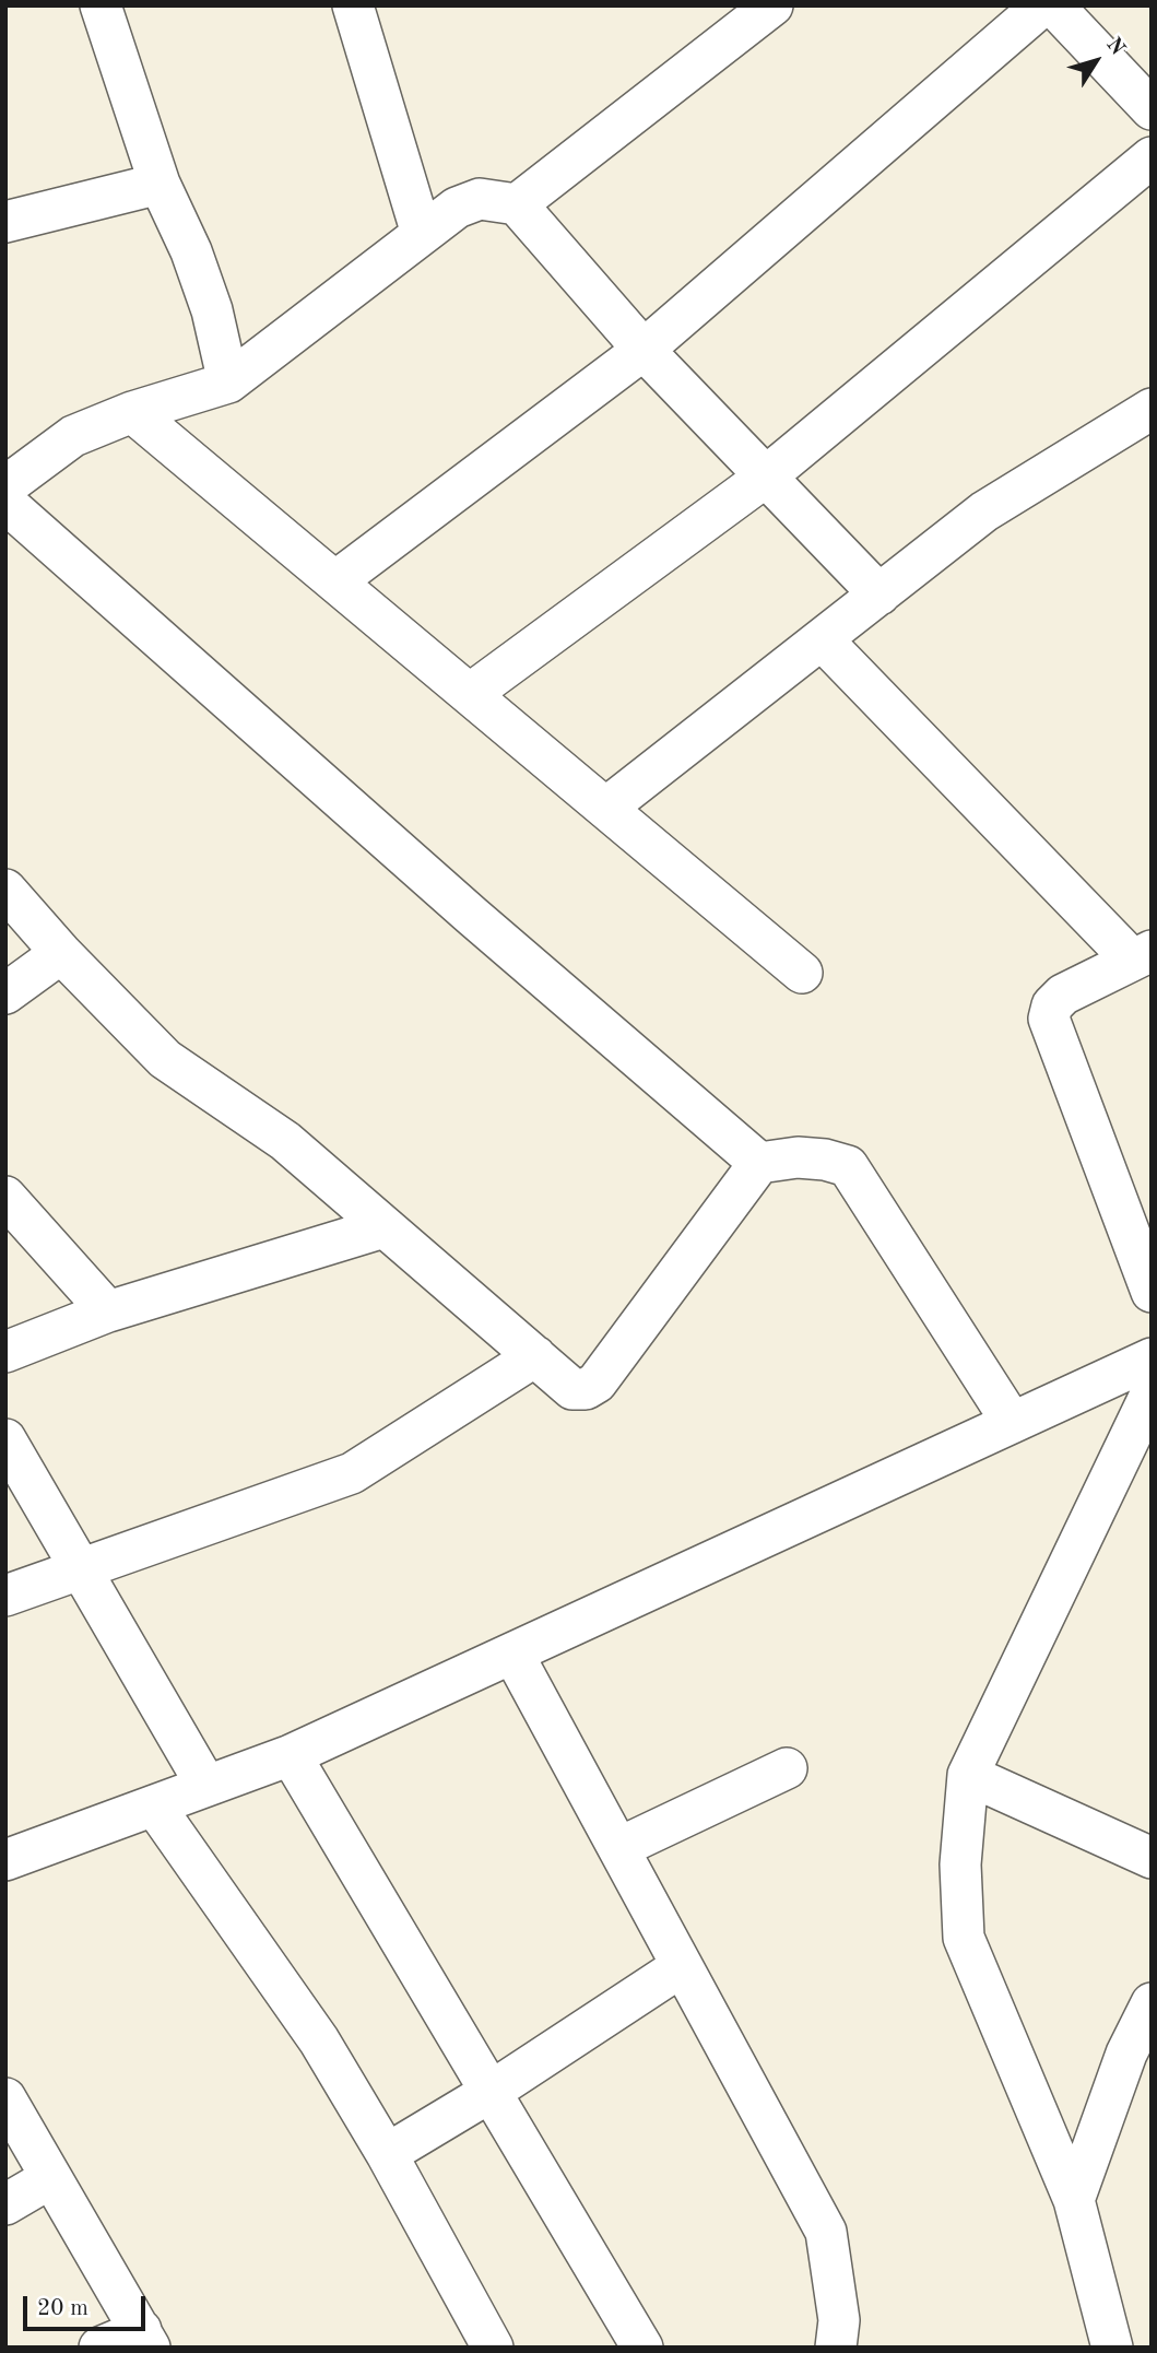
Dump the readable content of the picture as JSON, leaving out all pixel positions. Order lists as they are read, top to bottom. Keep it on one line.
{"scale_bar":"20 m","north":"top right"}
